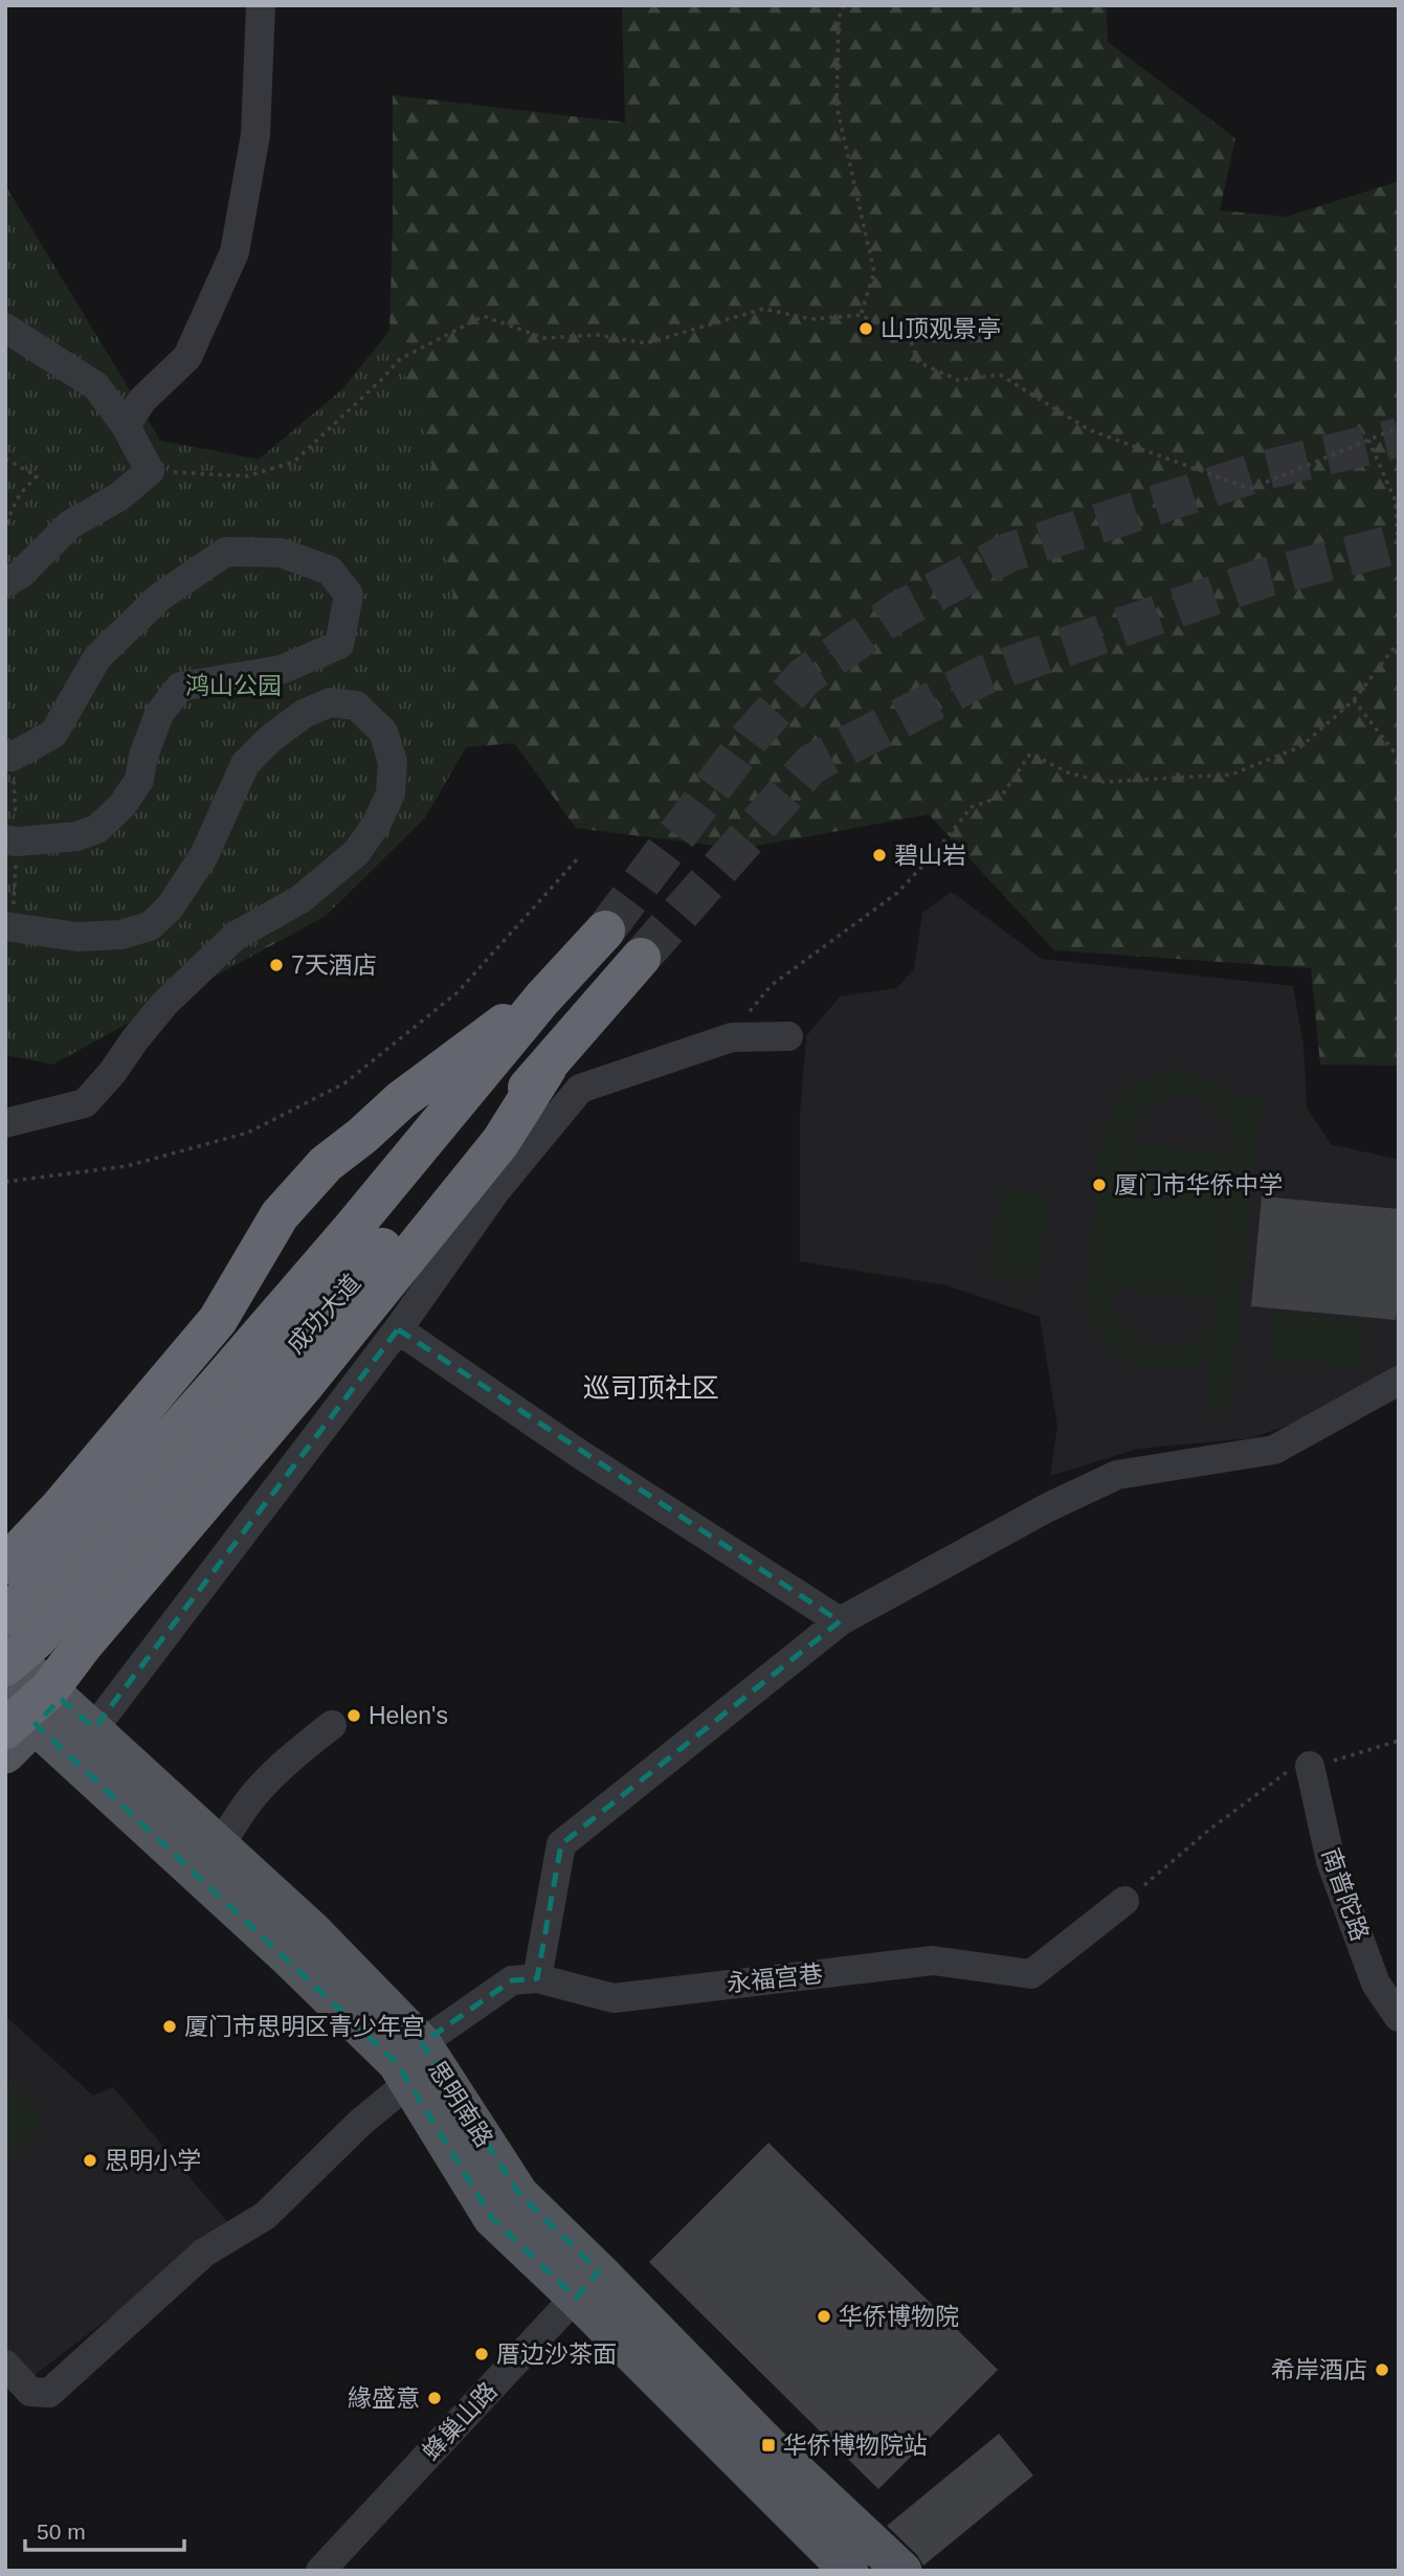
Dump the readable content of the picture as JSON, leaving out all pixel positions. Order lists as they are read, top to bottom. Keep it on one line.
{"streets":{"highway":["成功大道"],"main road":["思明南路"],"street":["南普陀路","永福宫巷","蜂巢山路"]},"crossings":[["永福宫巷","思明南路"],["思明南路","蜂巢山路"]],"districts":["巡司顶社区"],"parks":["鸿山公园"],"places":{"other":["山顶观景亭","碧山岩","7天酒店","厦门市华侨中学","Helen's","厦门市思明区青少年宫","思明小学","华侨博物院","厝边沙茶面","希岸酒店","緣盛意"],"transit":["华侨博物院站"]},"scale_bar":"50 m"}
